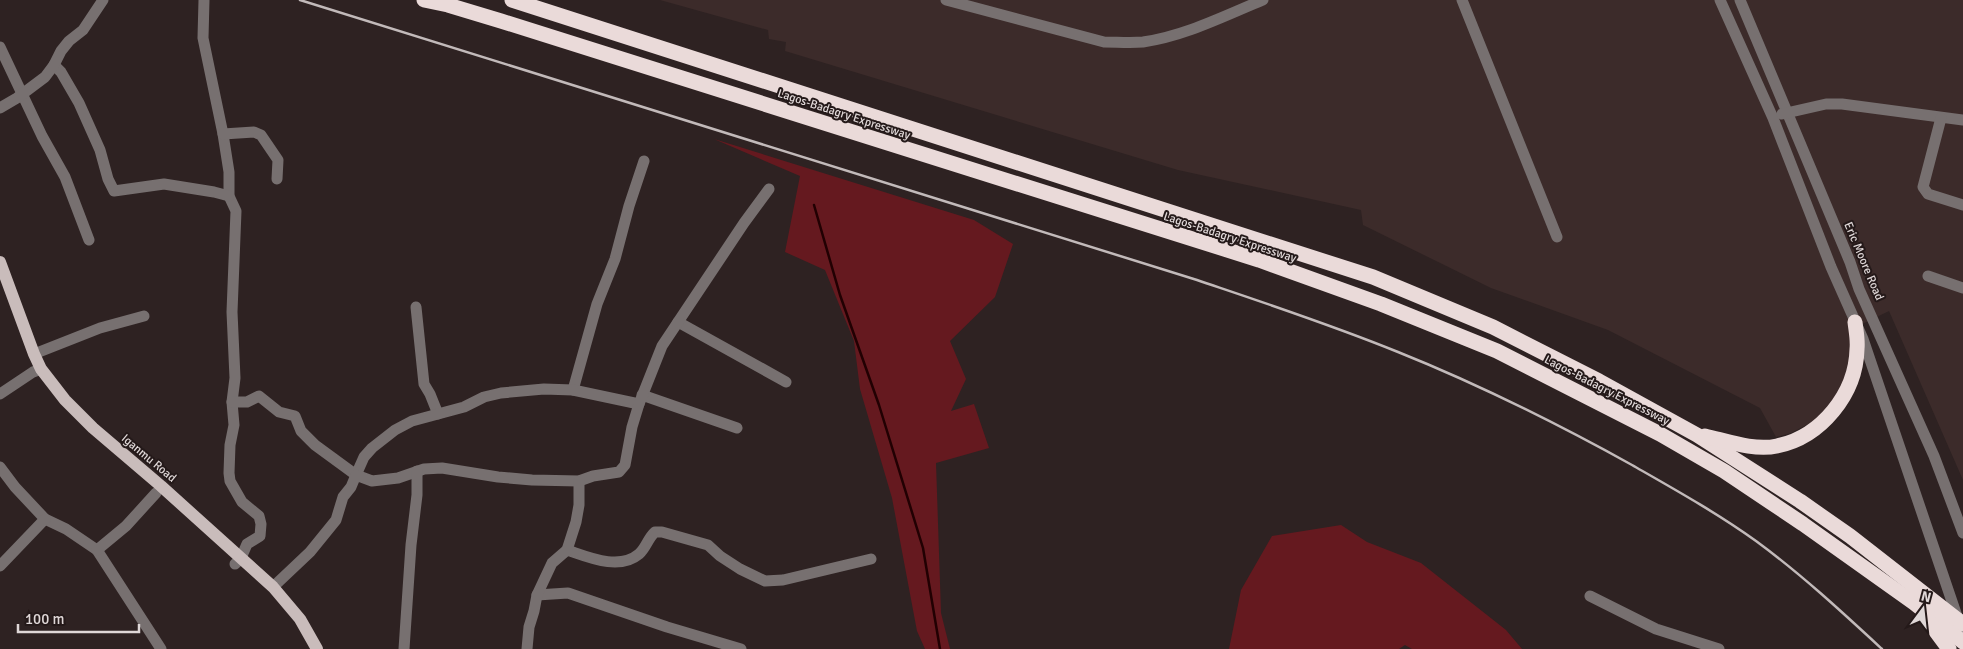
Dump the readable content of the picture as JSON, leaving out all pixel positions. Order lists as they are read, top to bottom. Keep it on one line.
{"streets":{"highway":["Lagos-Badagry Expressway"],"main road":["Iganmu Road"],"street":["Eric Moore Road"]},"scale_bar":"100 m","north":"top"}
